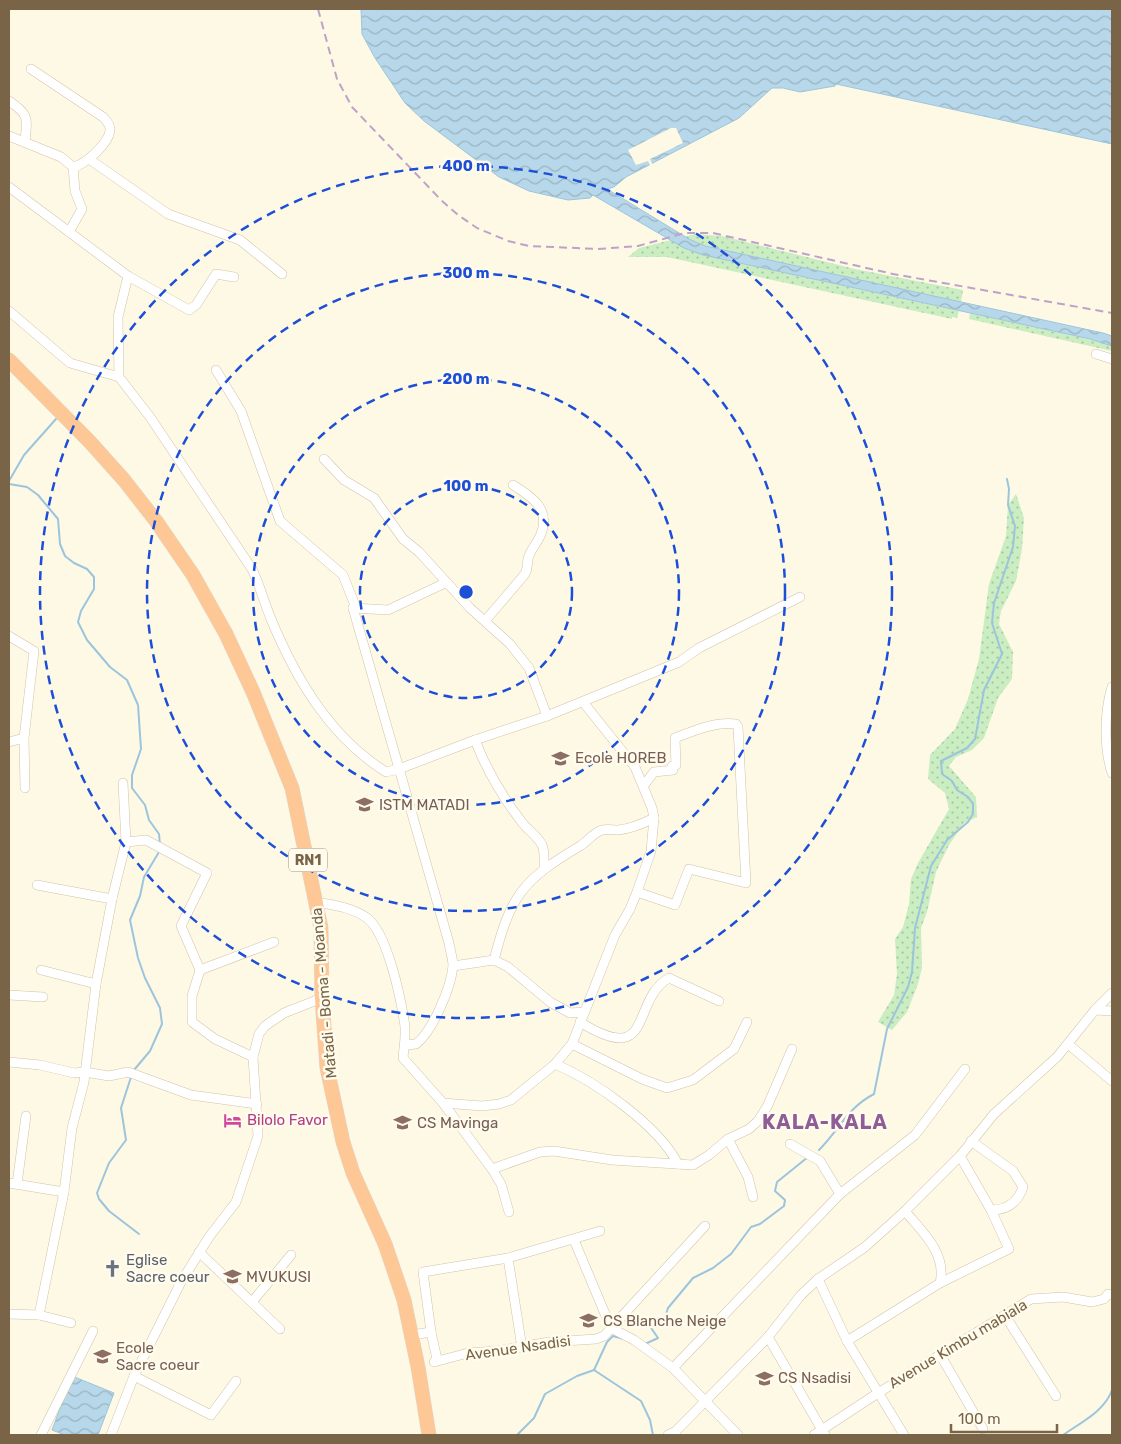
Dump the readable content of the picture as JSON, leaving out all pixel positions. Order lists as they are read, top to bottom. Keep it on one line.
{"streets":{"highway":["RN1","Matadi - Boma - Moanda"],"street":["Avenue Kimbu mabiala","Avenue Nsadisi"]},"crossings":[["Matadi - Boma - Moanda","Avenue Nsadisi"]],"districts":["KALA-KALA"],"places":{"school or university":["Ecole HOREB","ISTM MATADI","CS Mavinga","MVUKUSI","CS Blanche Neige","Ecole Sacre coeur","CS Nsadisi"],"hotel":["Bilolo Favor"],"church":["Eglise Sacre coeur"]},"scale_bar":"100 m","rings":["400 m","300 m","200 m","100 m"]}
